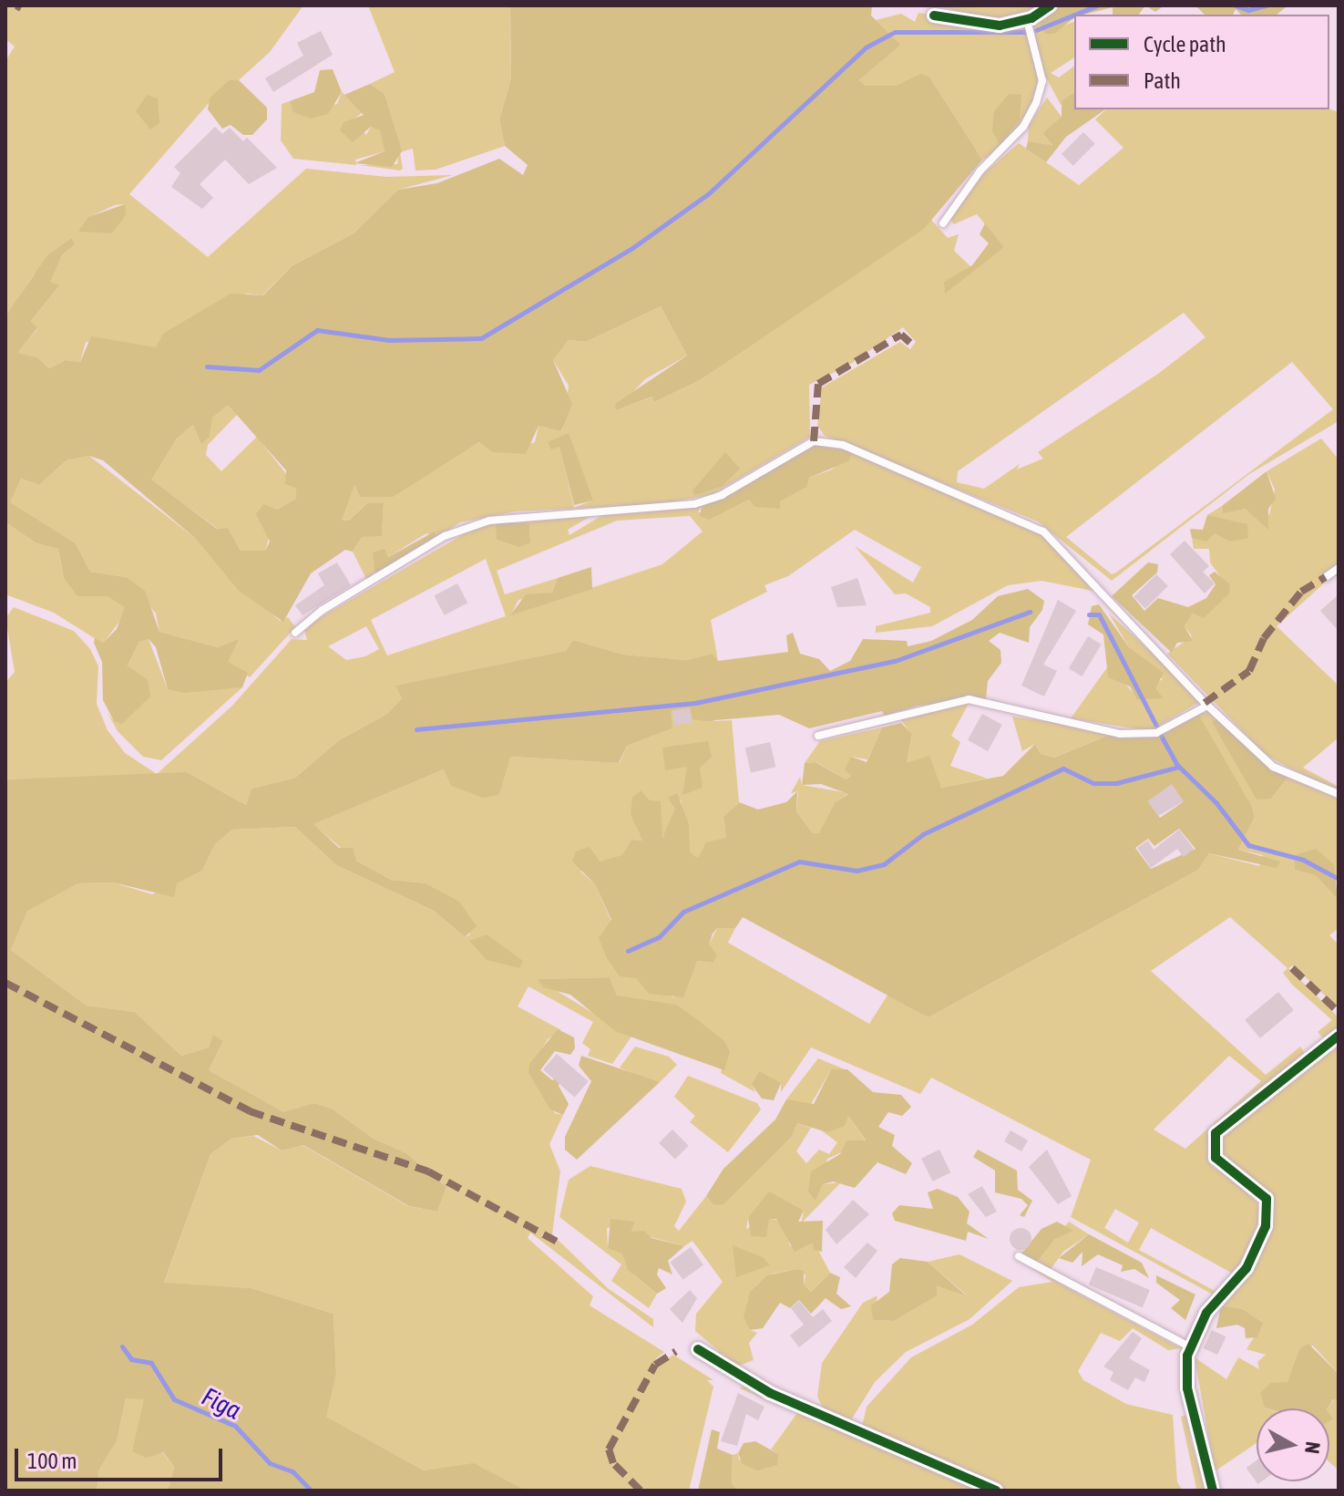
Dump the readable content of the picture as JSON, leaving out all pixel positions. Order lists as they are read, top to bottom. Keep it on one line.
{"water":["Figa"],"legend":["Cycle path","Path"],"scale_bar":"100 m","north":"right"}
